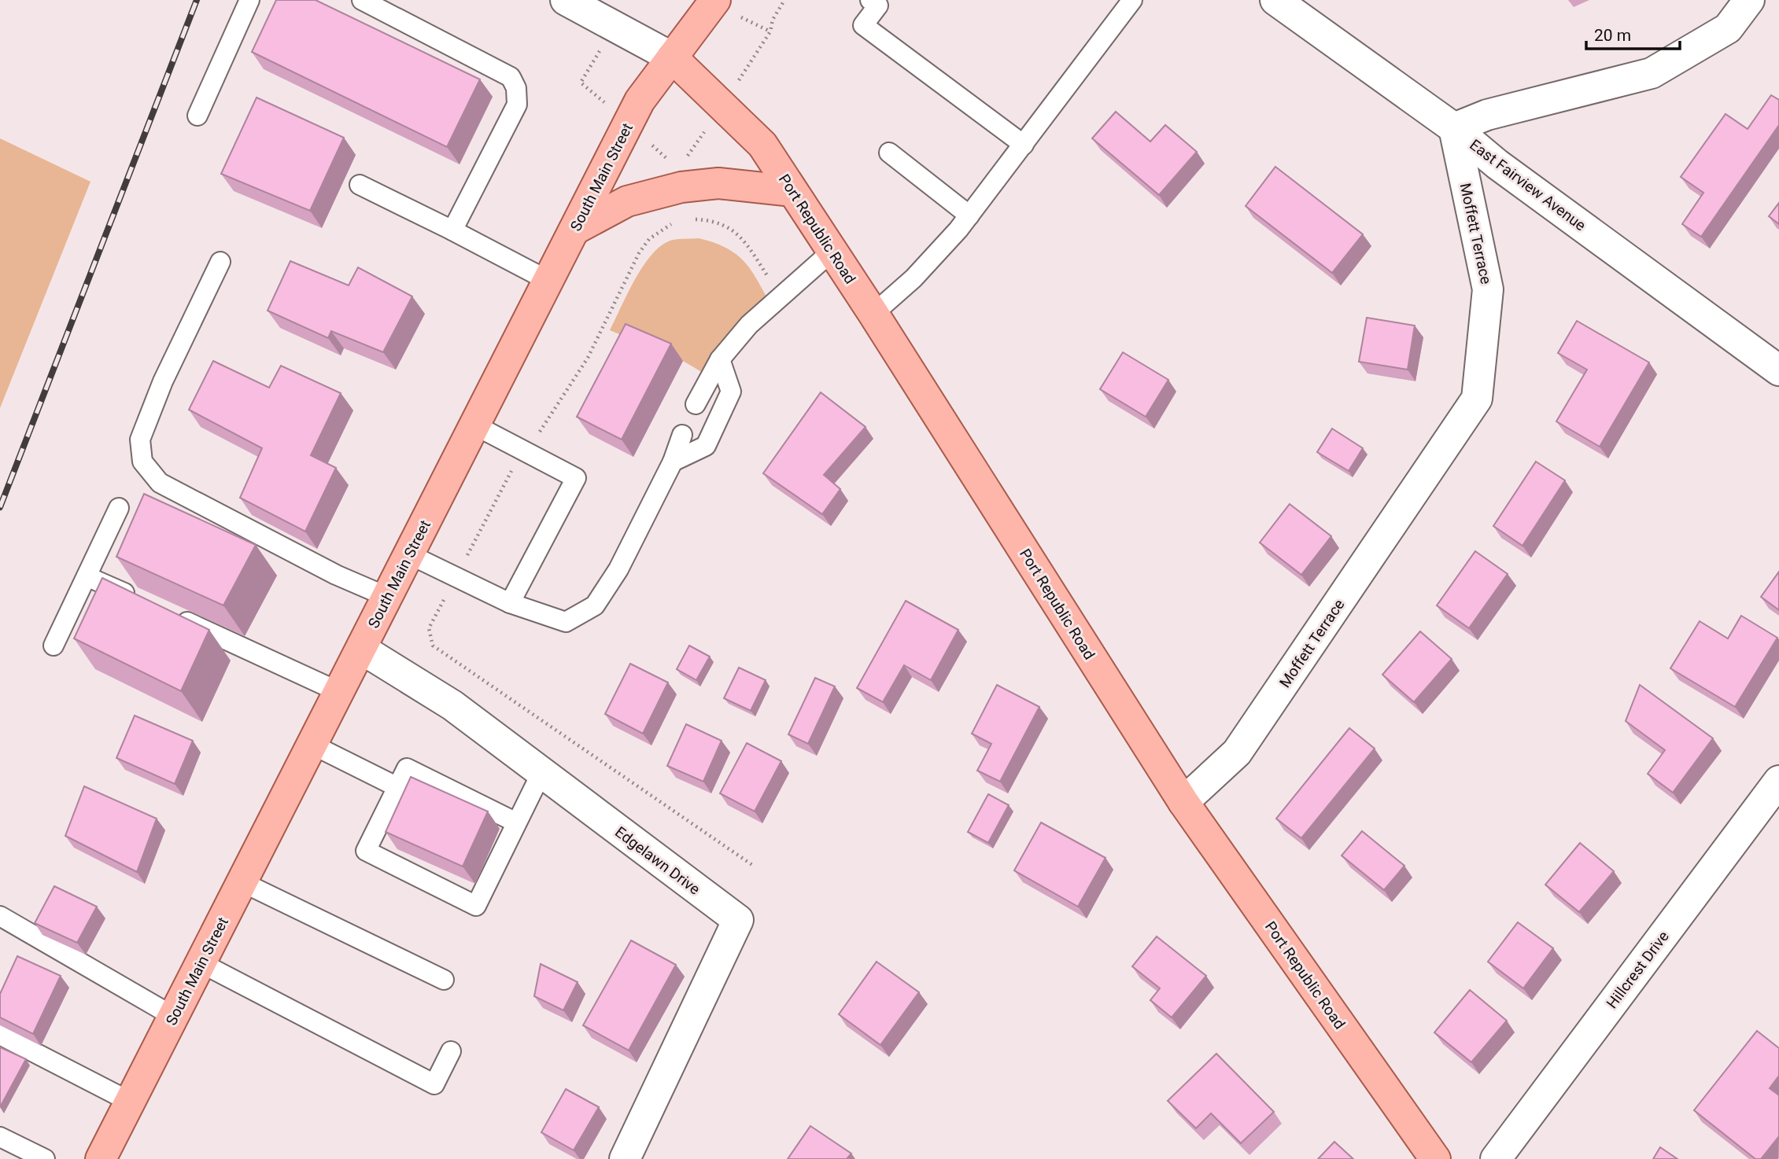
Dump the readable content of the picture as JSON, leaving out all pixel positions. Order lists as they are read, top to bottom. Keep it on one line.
{"streets":{"main road":["South Main Street","Port Republic Road"],"street":["East Fairview Avenue","Moffett Terrace","Edgelawn Drive","Hillcrest Drive"]},"crossings":[["South Main Street","Port Republic Road"],["South Main Street","Edgelawn Drive"],["East Fairview Avenue","Moffett Terrace"],["Port Republic Road","Moffett Terrace"]],"scale_bar":"20 m"}
